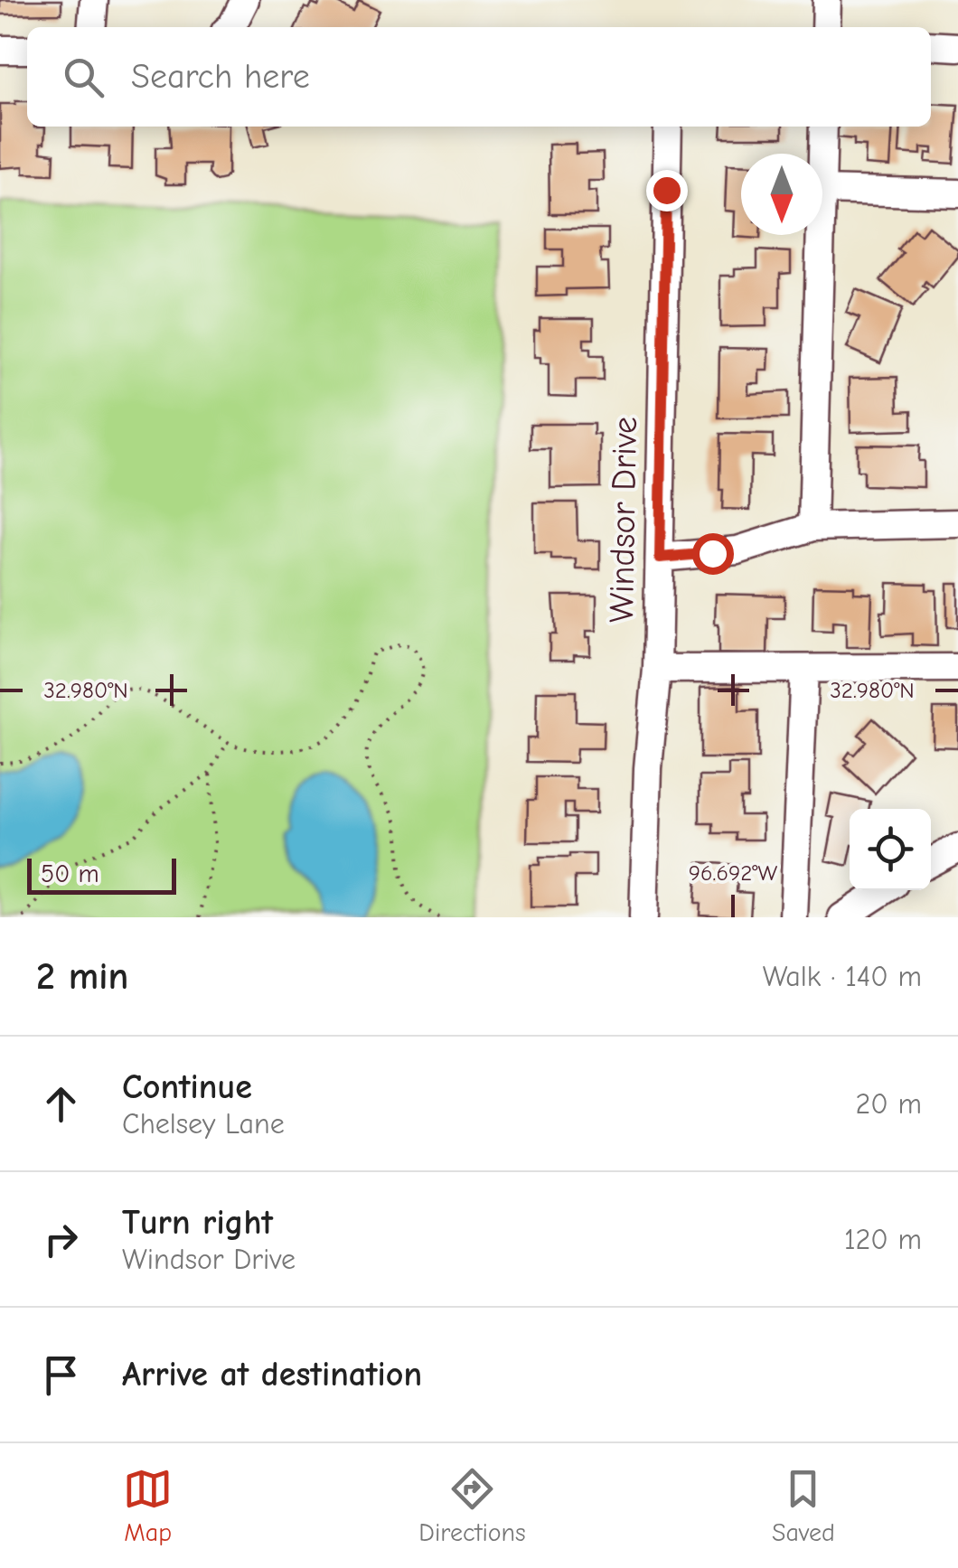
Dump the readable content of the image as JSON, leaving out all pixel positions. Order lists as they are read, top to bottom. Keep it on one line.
{"streets":{"street":["Windsor Drive"]},"scale_bar":"50 m","north":"bottom","page":{"search":"Search here","scale":"50 m","heading":["2 min","Walk · 140 m"],"list":[["Continue","Chelsey Lane","20 m"],["Turn right","Windsor Drive","120 m"],"Arrive at destination"],"nav":["Map","Directions","Saved"]},"coordinates":["32.980°N","96.692°W"]}
